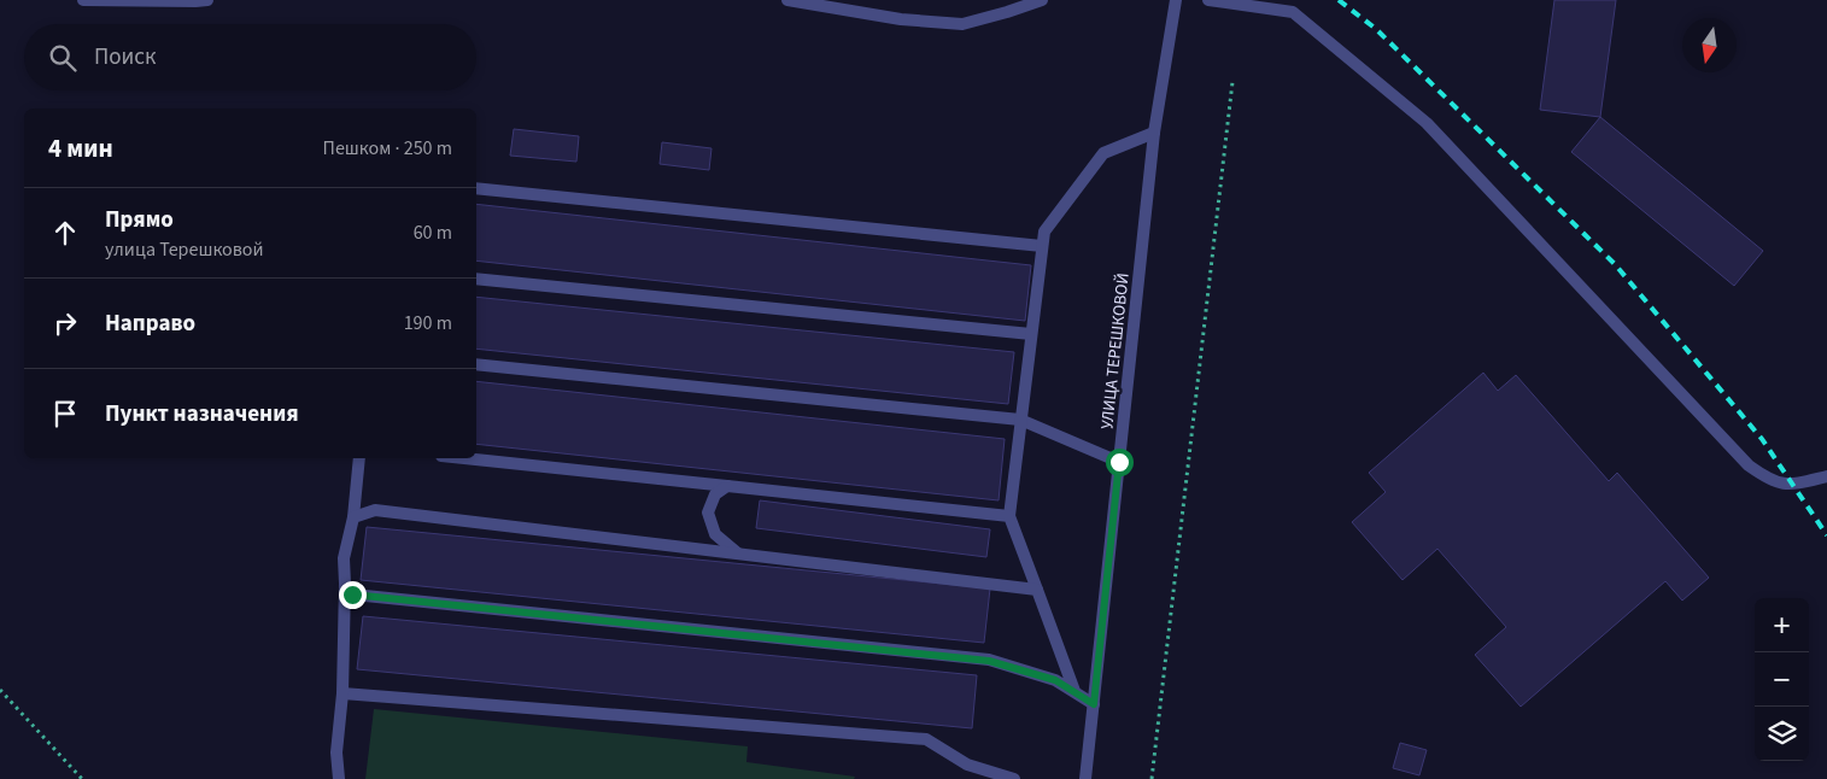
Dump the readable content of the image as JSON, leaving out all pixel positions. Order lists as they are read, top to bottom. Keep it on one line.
{"streets":{"street":["УЛИЦА ТЕРЕШКОВОЙ"]},"north":"bottom","page":{"search":"Поиск","heading":["4 мин","Пешком · 250 m"],"list":[["Прямо","улица Терешковой","60 m"],["Направо","190 m"],"Пункт назначения"],"map_buttons":["+","−"]}}
